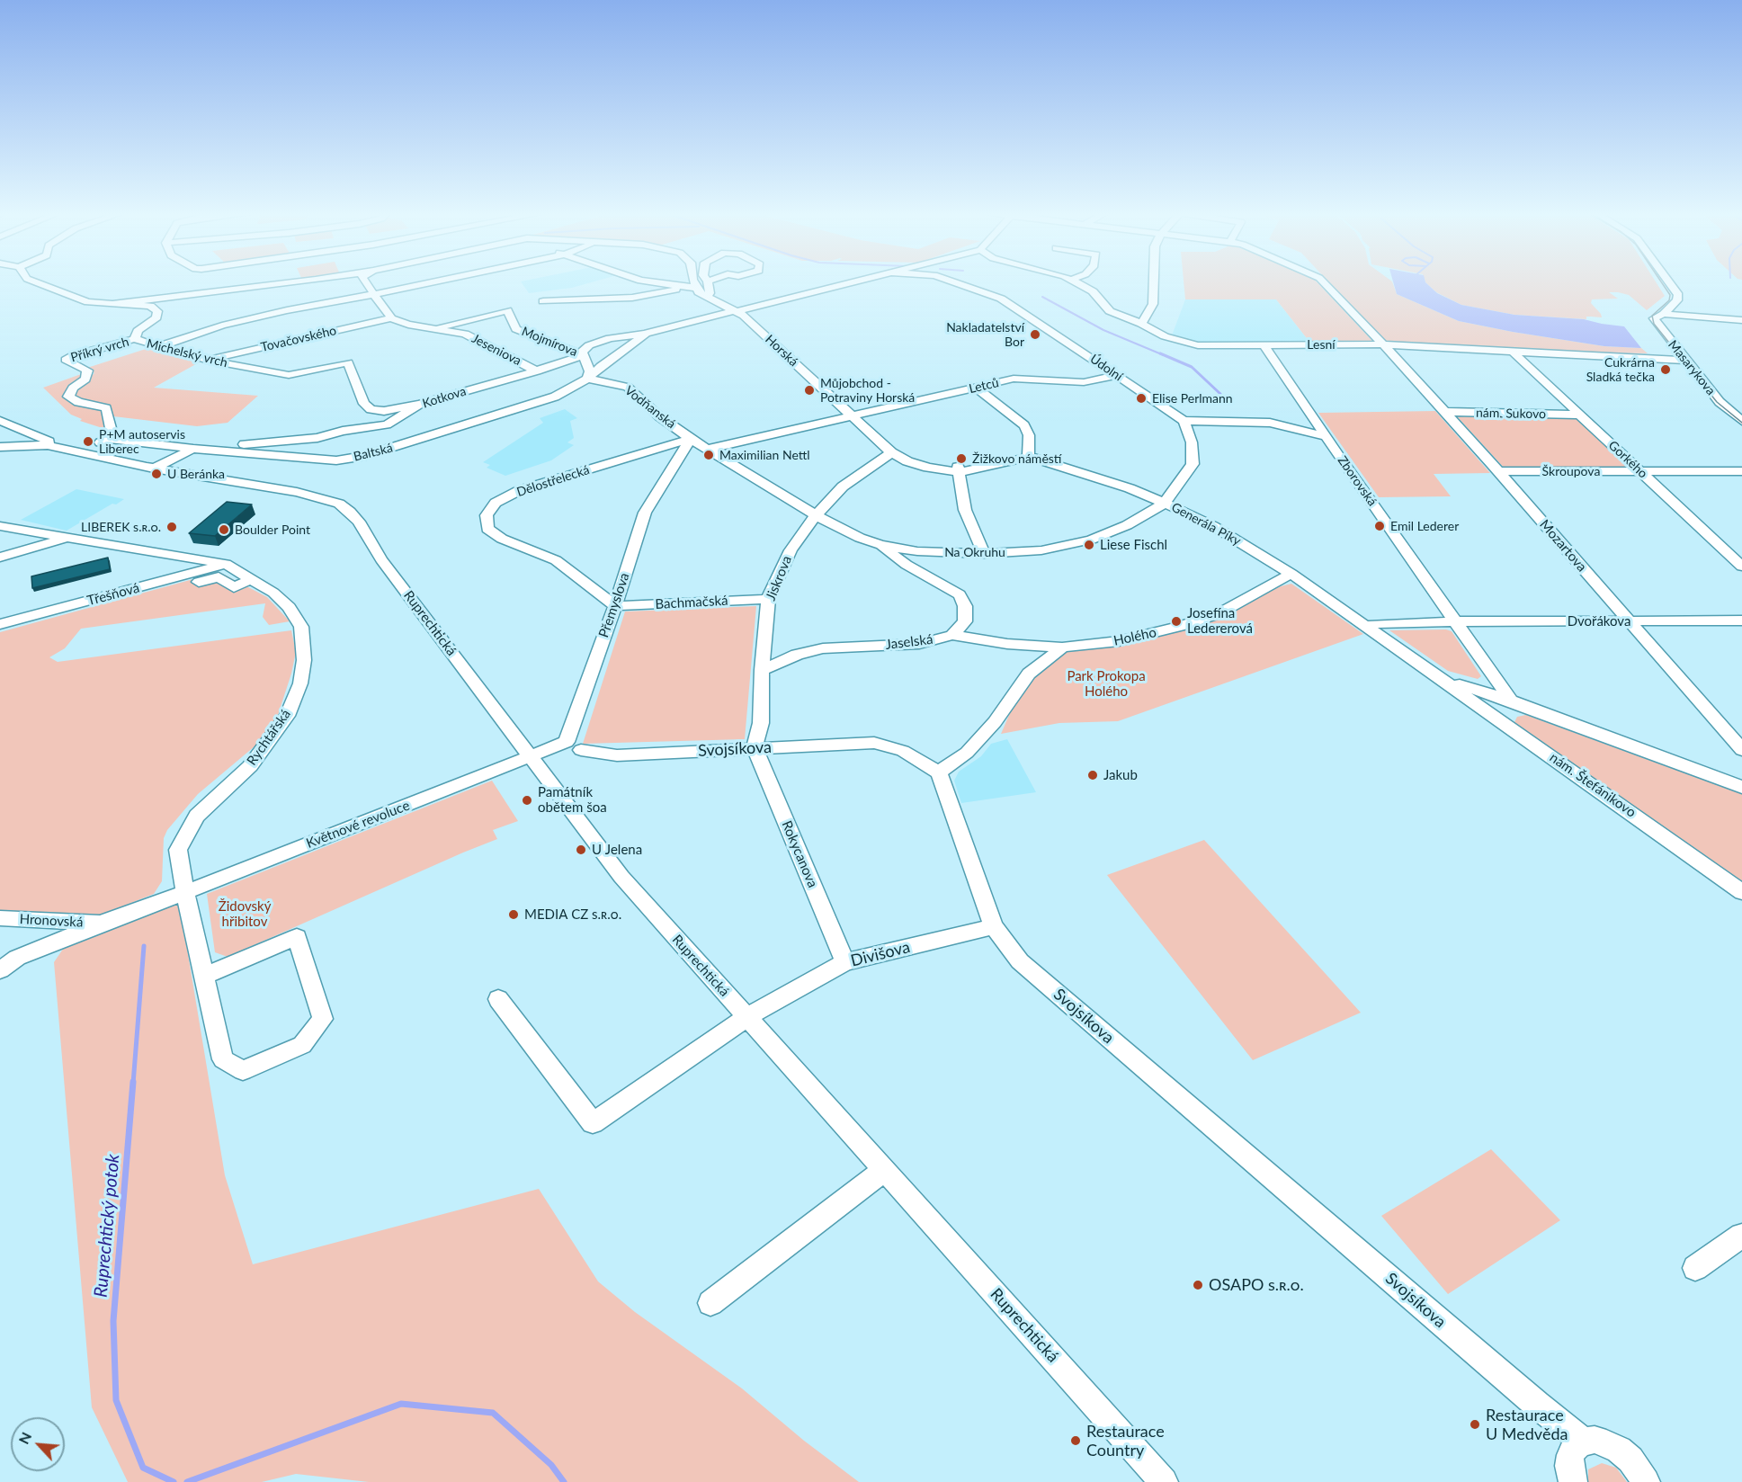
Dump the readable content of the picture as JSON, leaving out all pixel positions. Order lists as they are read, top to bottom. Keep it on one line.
{"streets":{"street":["Tovačovského","Mojmírova","Lesní","Příkrý vrch","Jeseniova","Horská","Michelský vrch","Údolní","Masarykova","Letců","Kotkova","Vodňanská","nám. Sukovo","Baltská","Gorkého","Škroupova","Dělostřelecká","Zborovská","Generála Píky","Mozartova","Na Okruhu","Jiskrova","Třešňová","Bachmačská","Přemyslova","Dvořákova","Ruprechtická","Holého","Jaselská","Rychtářská","Svojsíkova","nám. Štefánikovo","Květnové revoluce","Rokycanova","Hronovská","Divišova"]},"crossings":[["Tovačovského","Jeseniova"],["Tovačovského","Michelský vrch"],["Mojmírova","Jeseniova"],["Mojmírova","Kotkova"],["Lesní","Masarykova"],["Lesní","Gorkého"],["Lesní","Zborovská"],["Lesní","Mozartova"],["Příkrý vrch","Michelský vrch"],["Jeseniova","Kotkova"],["Horská","Letců"],["Horská","Baltská"],["Horská","Jiskrova"],["Michelský vrch","Kotkova"],["Údolní","Letců"],["Údolní","Na Okruhu"],["Letců","Vodňanská"],["Letců","Na Okruhu"],["Kotkova","Baltská"],["Vodňanská","Baltská"],["Vodňanská","Dělostřelecká"],["Vodňanská","Na Okruhu"],["Vodňanská","Přemyslova"],["nám. Sukovo","Gorkého"],["nám. Sukovo","Mozartova"],["Baltská","Ruprechtická"],["Gorkého","Škroupova"],["Škroupova","Mozartova"],["Dělostřelecká","Bachmačská"],["Dělostřelecká","Přemyslova"],["Zborovská","Dvořákova"],["Generála Píky","Na Okruhu"],["Generála Píky","Holého"],["Generála Píky","nám. Štefánikovo"],["Mozartova","Dvořákova"],["Na Okruhu","Jiskrova"],["Na Okruhu","Jaselská"],["Jiskrova","Bachmačská"],["Jiskrova","Jaselská"],["Jiskrova","Svojsíkova"],["Jiskrova","Rokycanova"],["Třešňová","Rychtářská"],["Bachmačská","Přemyslova"],["Přemyslova","Ruprechtická"],["Přemyslova","Květnové revoluce"],["Ruprechtická","Květnové revoluce"],["Ruprechtická","Divišova"],["Holého","Jaselská"],["Rychtářská","Květnové revoluce"],["Svojsíkova","Rokycanova"],["Svojsíkova","Divišova"],["Květnové revoluce","Hronovská"],["Rokycanova","Divišova"]],"water":["Ruprechtický potok"],"parks":["Park Prokopa Holého","Židovský hřibitov"],"places":["Nakladatelství Bor","Cukrárna Sladká tečka","Můjobchod - Potraviny Horská","Elise Perlmann","P+M autoservis Liberec","Maximilian Nettl","Žižkovo náměstí","U Beránka","Emil Lederer","LIBEREK s.ʀ.ᴏ.","Boulder Point","Liese Fischl","Josefína Ledererová","Jakub","Památník obětem šoa","U Jelena","MEDIA CZ s.ʀ.ᴏ.","OSAPO s.ʀ.ᴏ.","Restaurace U Medvěda","Restaurace Country"],"north":"top left"}
